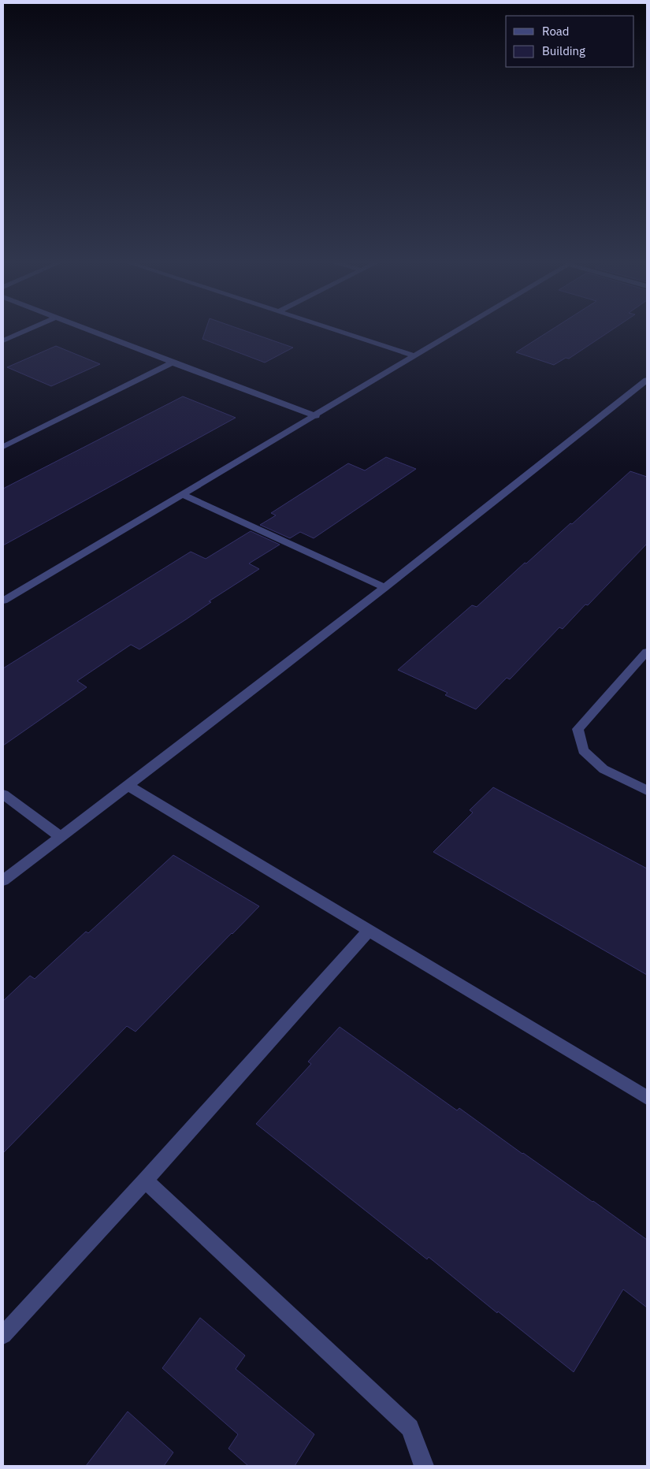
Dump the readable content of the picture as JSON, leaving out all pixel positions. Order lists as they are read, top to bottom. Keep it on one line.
{"legend":["Road","Building"]}
